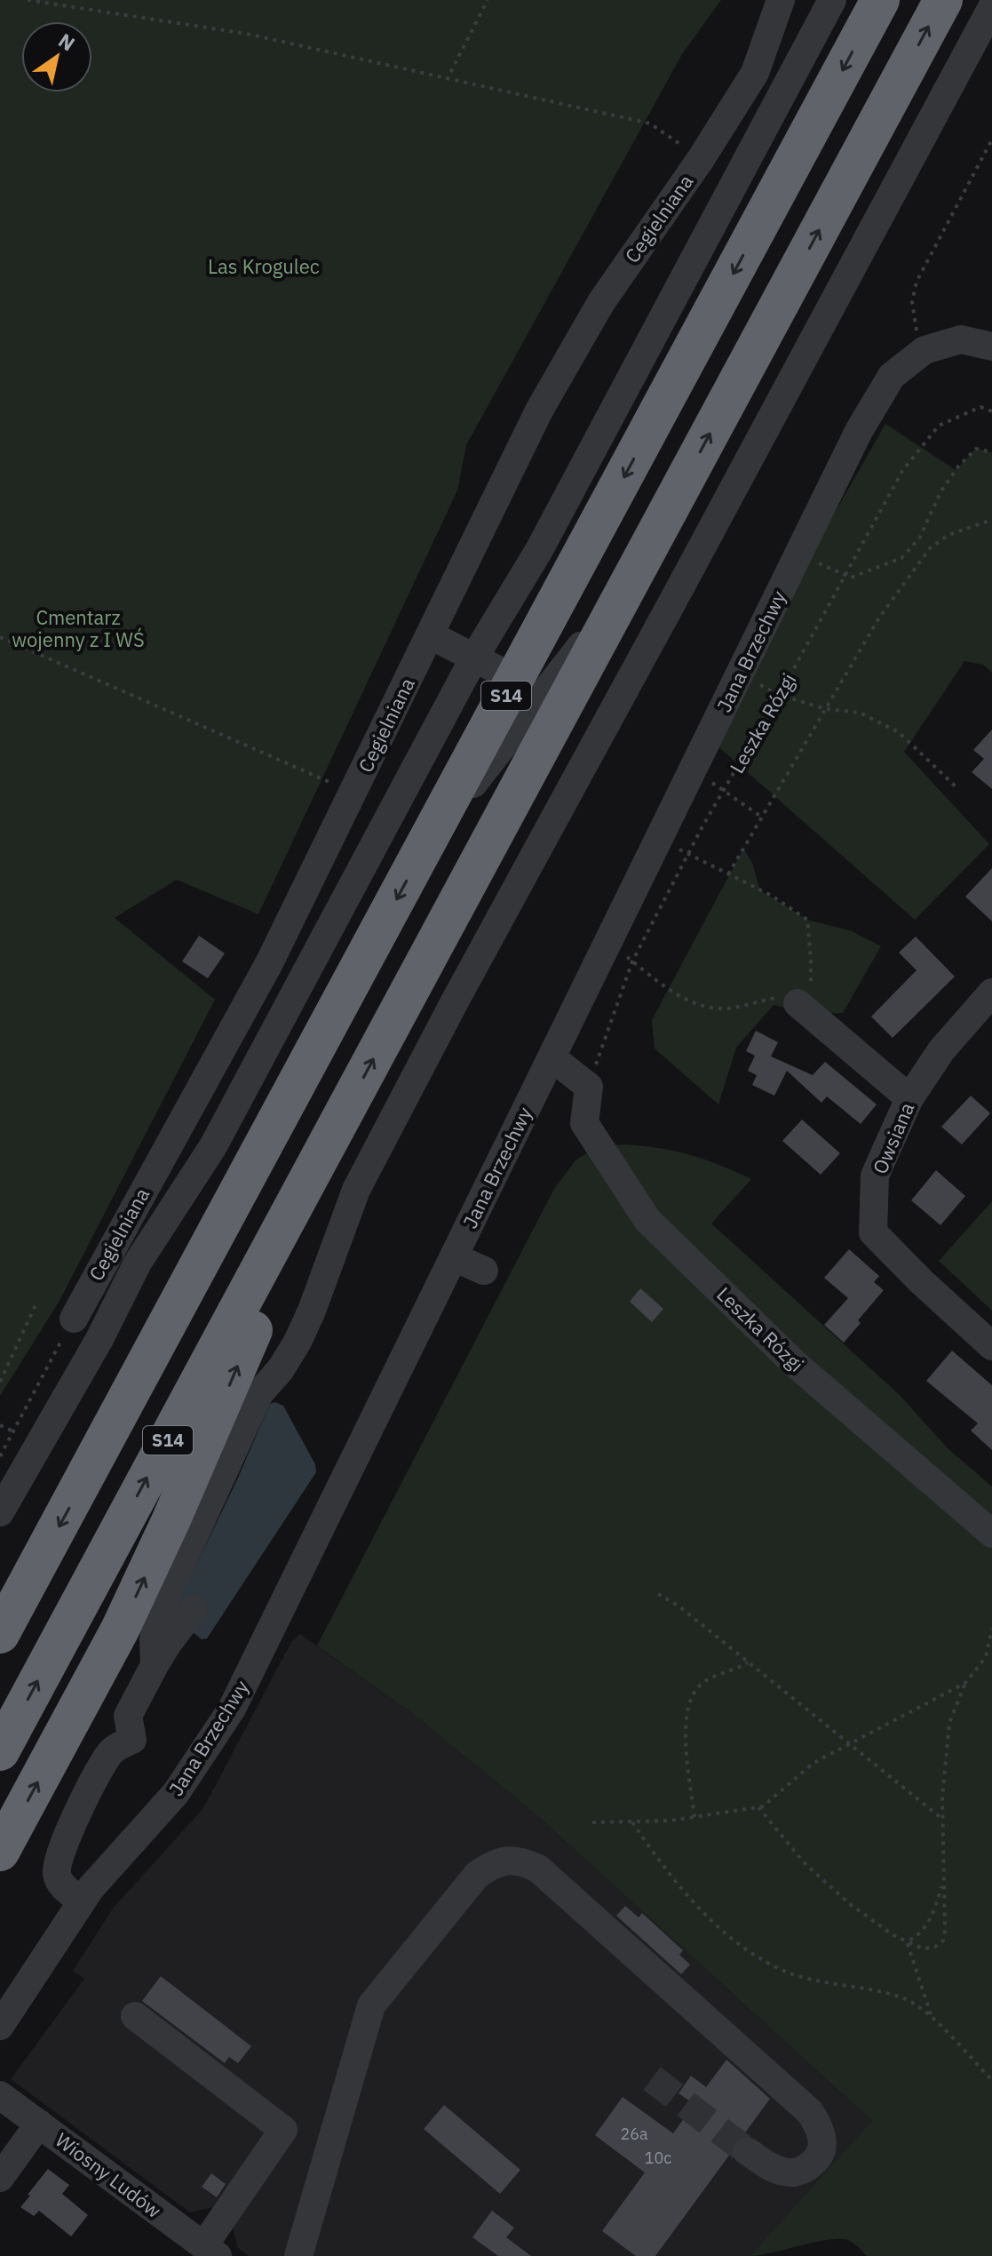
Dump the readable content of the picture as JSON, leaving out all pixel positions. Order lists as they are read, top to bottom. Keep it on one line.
{"streets":{"highway":["S14"],"street":["Cegielniana","Jana Brzechwy","Leszka Rózgi","Owsiana","Wiosny Ludów"]},"parks":["Las Krogulec","Cmentarz wojenny z I WŚ"],"house_numbers":["26a","10c"],"north":"top right"}
